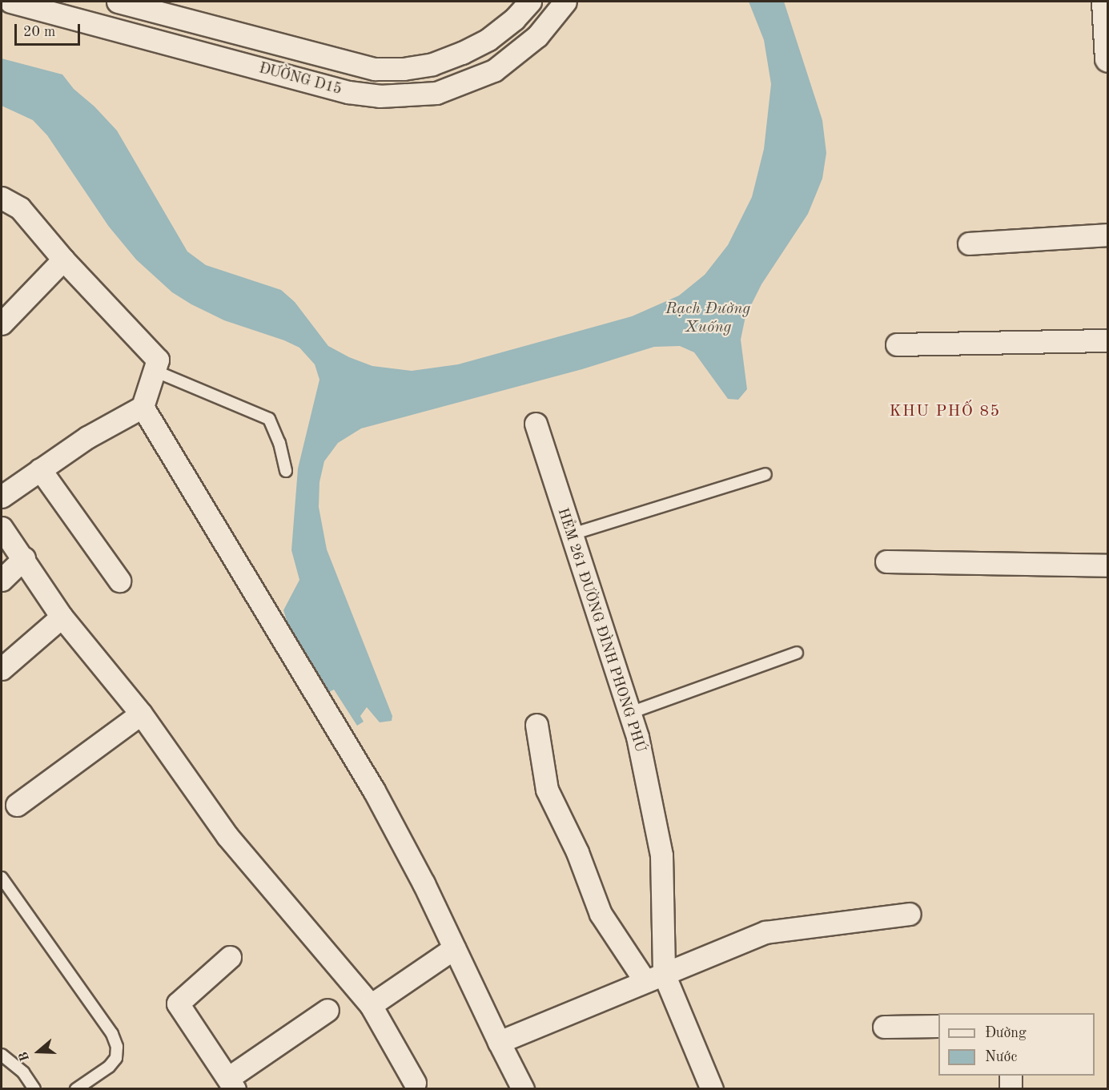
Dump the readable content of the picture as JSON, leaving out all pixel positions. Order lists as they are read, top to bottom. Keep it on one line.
{"streets":{"street":["ĐƯỜNG D15","HẺM 261 ĐƯỜNG ĐÌNH PHONG PHÚ"]},"districts":["KHU PHỐ 85"],"water":["Rạch Đường Xuống"],"legend":["Đường","Nước"],"scale_bar":"20 m","north":"left"}
